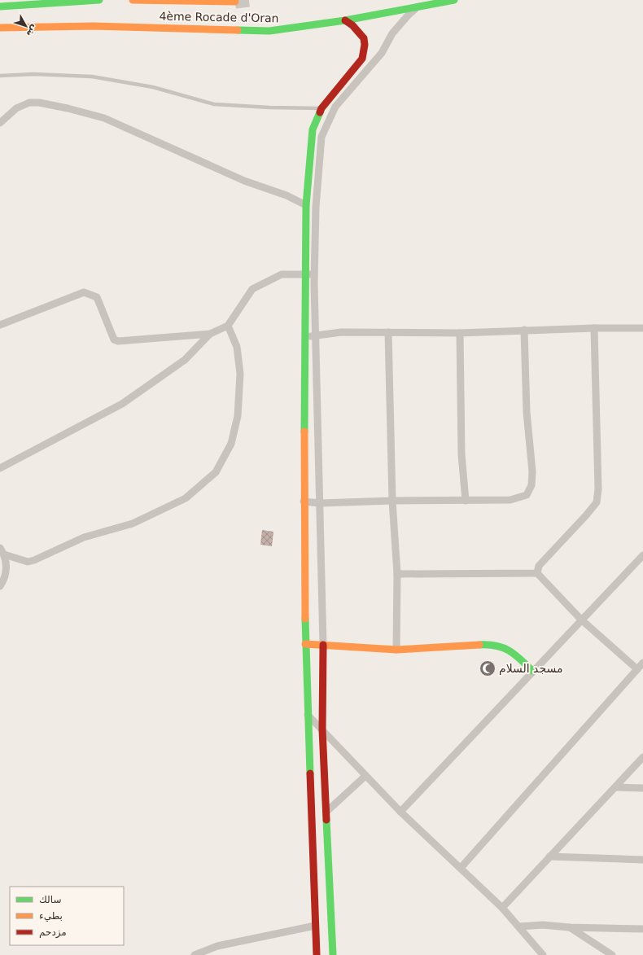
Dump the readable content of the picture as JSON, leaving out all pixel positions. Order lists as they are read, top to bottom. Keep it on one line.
{"streets":{"main road":["4ème Rocade d'Oran"]},"places":{"mosque":["مسجد السلام"]},"legend":["سالك","بطيء","مزدحم"],"north":"bottom right"}
